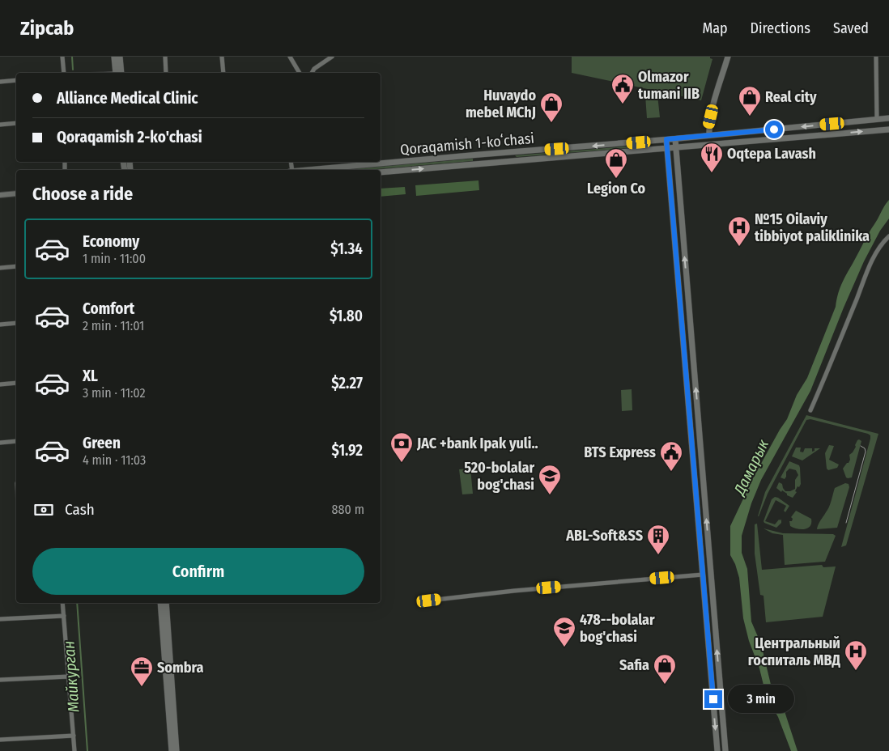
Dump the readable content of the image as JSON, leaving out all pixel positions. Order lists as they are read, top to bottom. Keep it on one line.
{"streets":{"main road":["Qoraqamish 1-koʻchasi"]},"water":["Дамарык","Майкурган"],"places":{"public building":["Olmazor tumani IIB","BTS Express"],"shop":["Real city","Huvaydo mebel MChJ","Legion Co","Safia"],"restaurant":["Oqtepa Lavash"],"hospital":["№15 Oilaviy tibbiyot paliklinika","Центральный госпиталь МВД"],"bank":["JAC +bank Ipak yuli.."],"school or university":["520-bolalar bog'chasi","478--bolalar bog'chasi"],"building":["ABL-Soft&SS"],"office":["Sombra"]},"page":{"header":"Zipcab","nav":["Map","Directions","Saved"],"banner":["Alliance Medical Clinic","Qoraqamish 2-ko'chasi"],"heading":"Choose a ride","list":[{"name":"Economy","note":"1 min · 11:00","value":"$1.34"},{"name":"Comfort","note":"2 min · 11:01","value":"$1.80"},{"name":"XL","note":"3 min · 11:02","value":"$2.27"},{"name":"Green","note":"4 min · 11:03","value":"$1.92"}],"pay":["Cash","880 m"],"buttons":"Confirm","bubble":"3 min"}}
